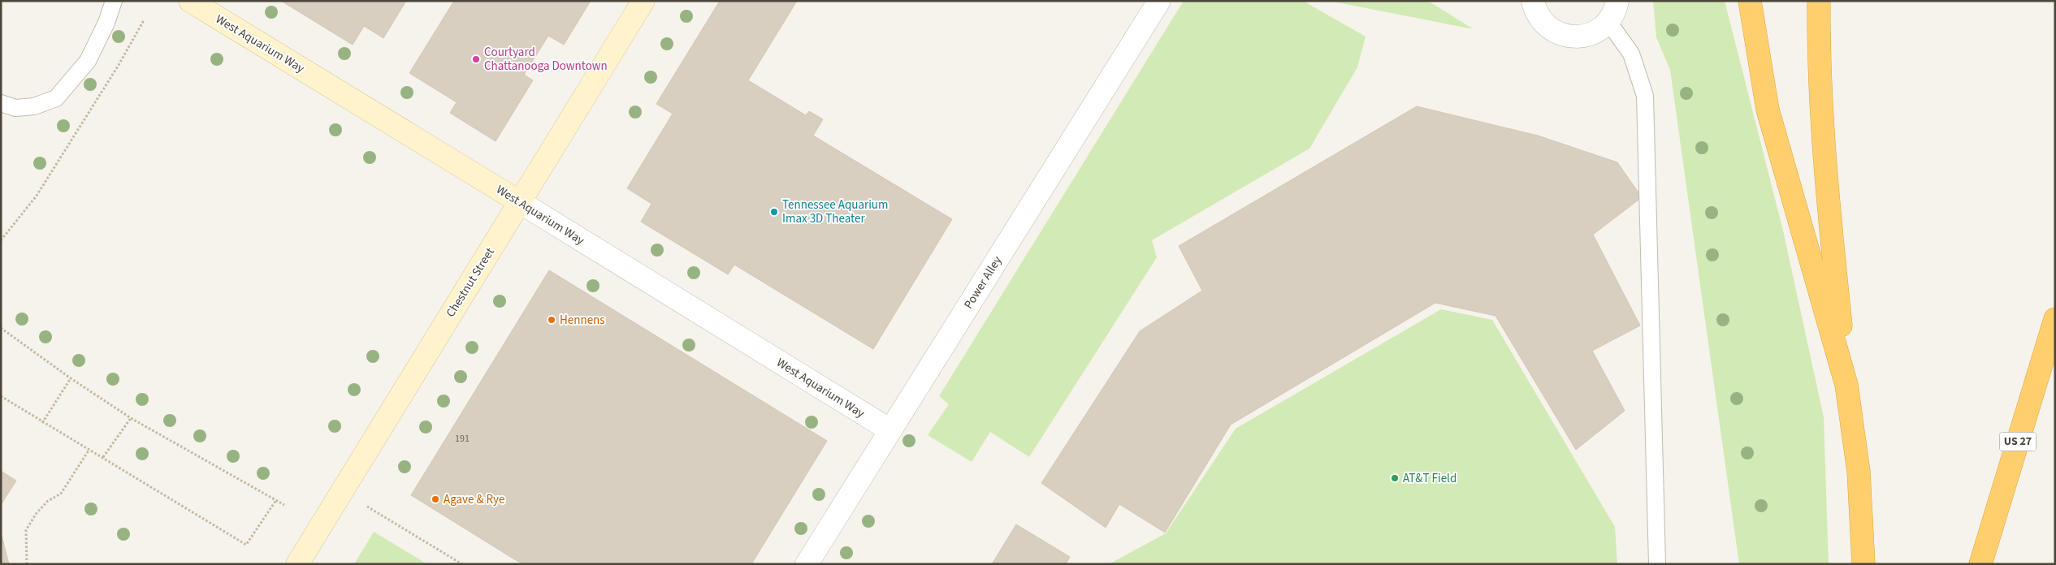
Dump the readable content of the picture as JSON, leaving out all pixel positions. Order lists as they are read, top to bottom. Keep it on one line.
{"streets":{"highway":["US 27"],"street":["West Aquarium Way","Chestnut Street","Power Alley"]},"crossings":[["West Aquarium Way","Chestnut Street"],["West Aquarium Way","Power Alley"]],"places":["Courtyard Chattanooga Downtown","Tennessee Aquarium Imax 3D Theater","Hennens","AT&T Field","Agave & Rye"],"house_numbers":["191"]}
